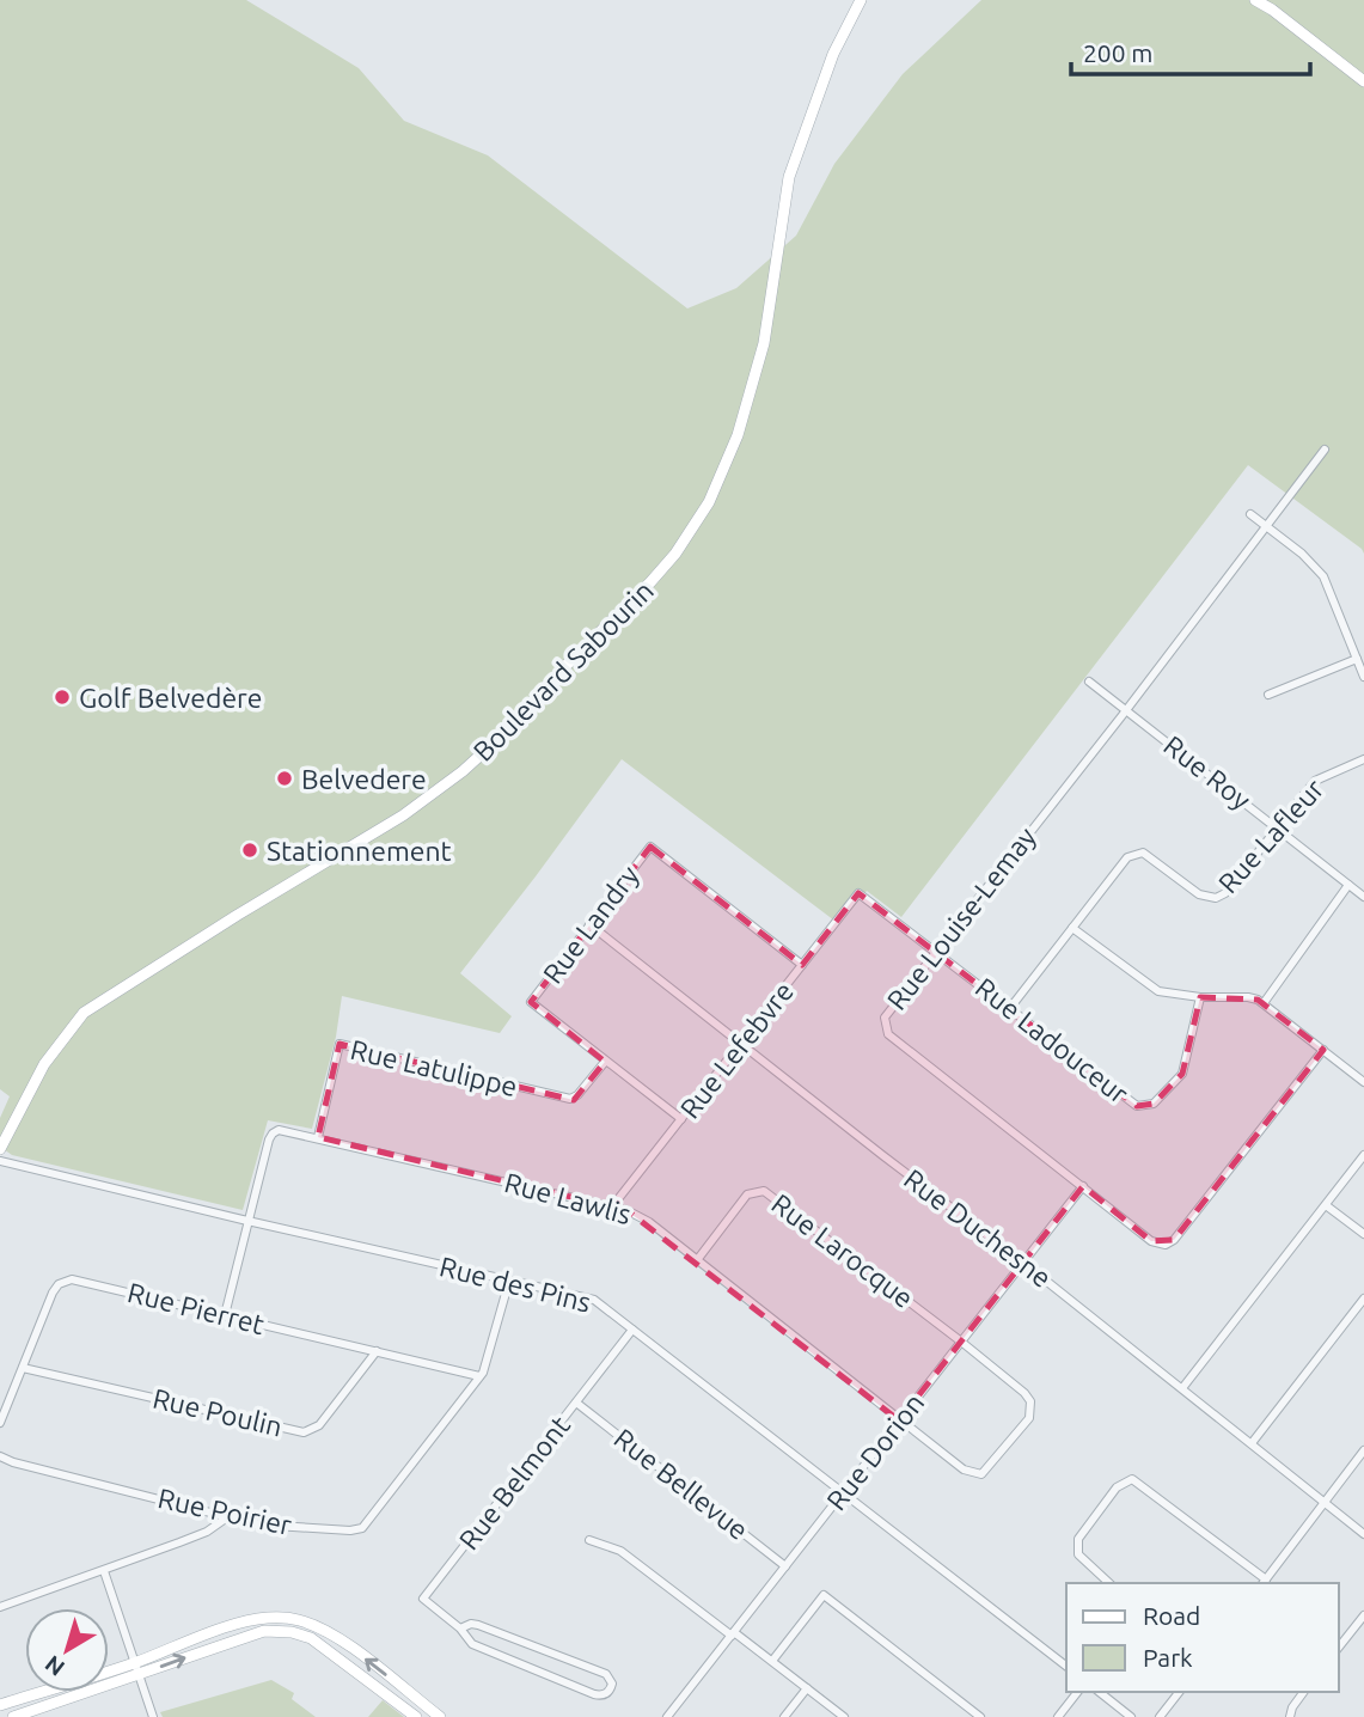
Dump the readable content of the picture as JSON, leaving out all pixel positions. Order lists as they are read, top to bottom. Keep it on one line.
{"streets":{"street":["Boulevard Sabourin","Rue Roy","Rue Lafleur","Rue Louise-Lemay","Rue Landry","Rue Ladouceur","Rue Lefebvre","Rue Latulippe","Rue Lawlis","Rue Duchesne","Rue Larocque","Rue des Pins","Rue Pierret","Rue Poulin","Rue Dorion","Rue Belmont","Rue Bellevue","Rue Poirier"]},"crossings":[["Rue Roy","Rue Lafleur"],["Rue Roy","Rue Louise-Lemay"],["Rue Lafleur","Rue Ladouceur"],["Rue Louise-Lemay","Rue Ladouceur"],["Rue Louise-Lemay","Rue Dorion"],["Rue Landry","Rue Lefebvre"],["Rue Landry","Rue Latulippe"],["Rue Landry","Rue Duchesne"],["Rue Ladouceur","Rue Lefebvre"],["Rue Lefebvre","Rue Lawlis"],["Rue Lefebvre","Rue Duchesne"],["Rue Latulippe","Rue Lawlis"],["Rue Lawlis","Rue Larocque"],["Rue Lawlis","Rue des Pins"],["Rue Lawlis","Rue Dorion"],["Rue Duchesne","Rue Dorion"],["Rue Larocque","Rue Dorion"],["Rue des Pins","Rue Dorion"],["Rue des Pins","Rue Belmont"],["Rue des Pins","Rue Poirier"],["Rue Pierret","Rue Poulin"],["Rue Pierret","Rue Poirier"],["Rue Dorion","Rue Bellevue"],["Rue Belmont","Rue Bellevue"]],"places":["Golf Belvedère","Belvedere","Stationnement"],"legend":["Road","Park"],"scale_bar":"200 m","north":"bottom left"}
